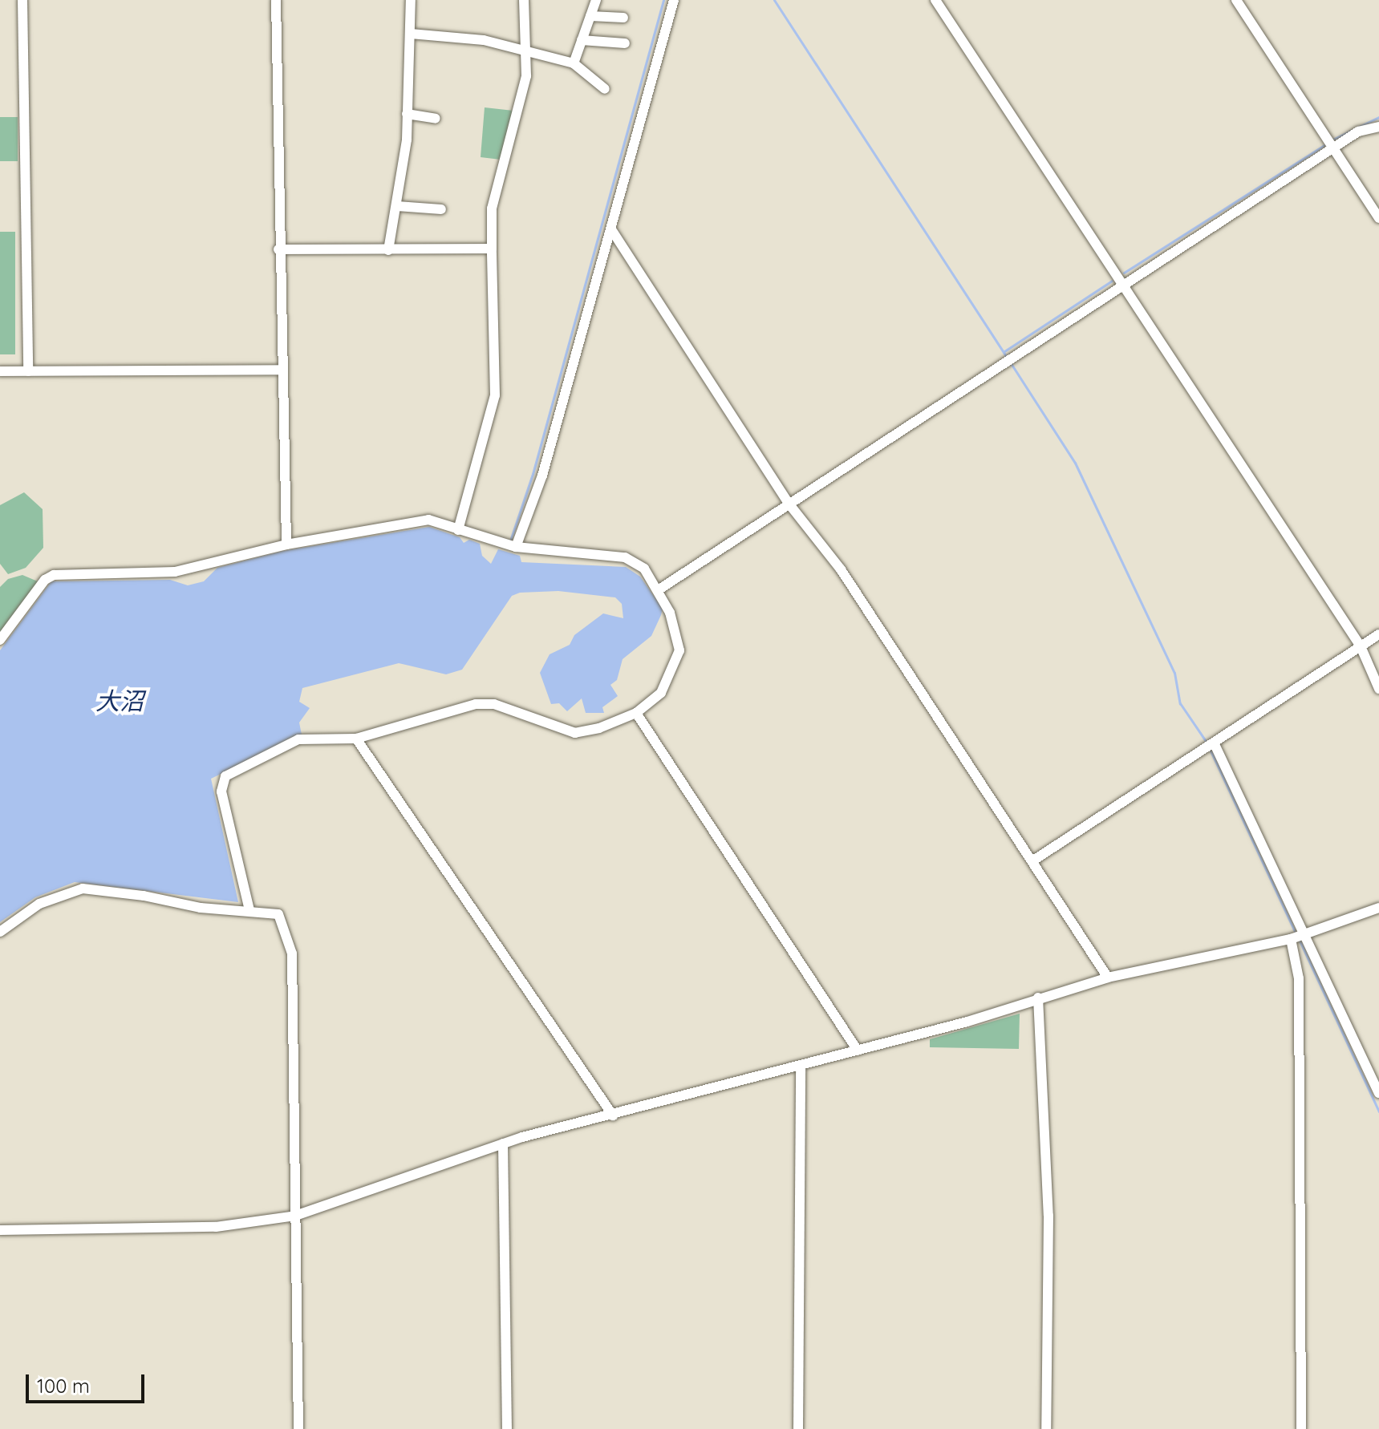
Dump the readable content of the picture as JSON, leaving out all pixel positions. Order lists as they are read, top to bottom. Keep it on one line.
{"water":["大沼"],"scale_bar":"100 m"}
